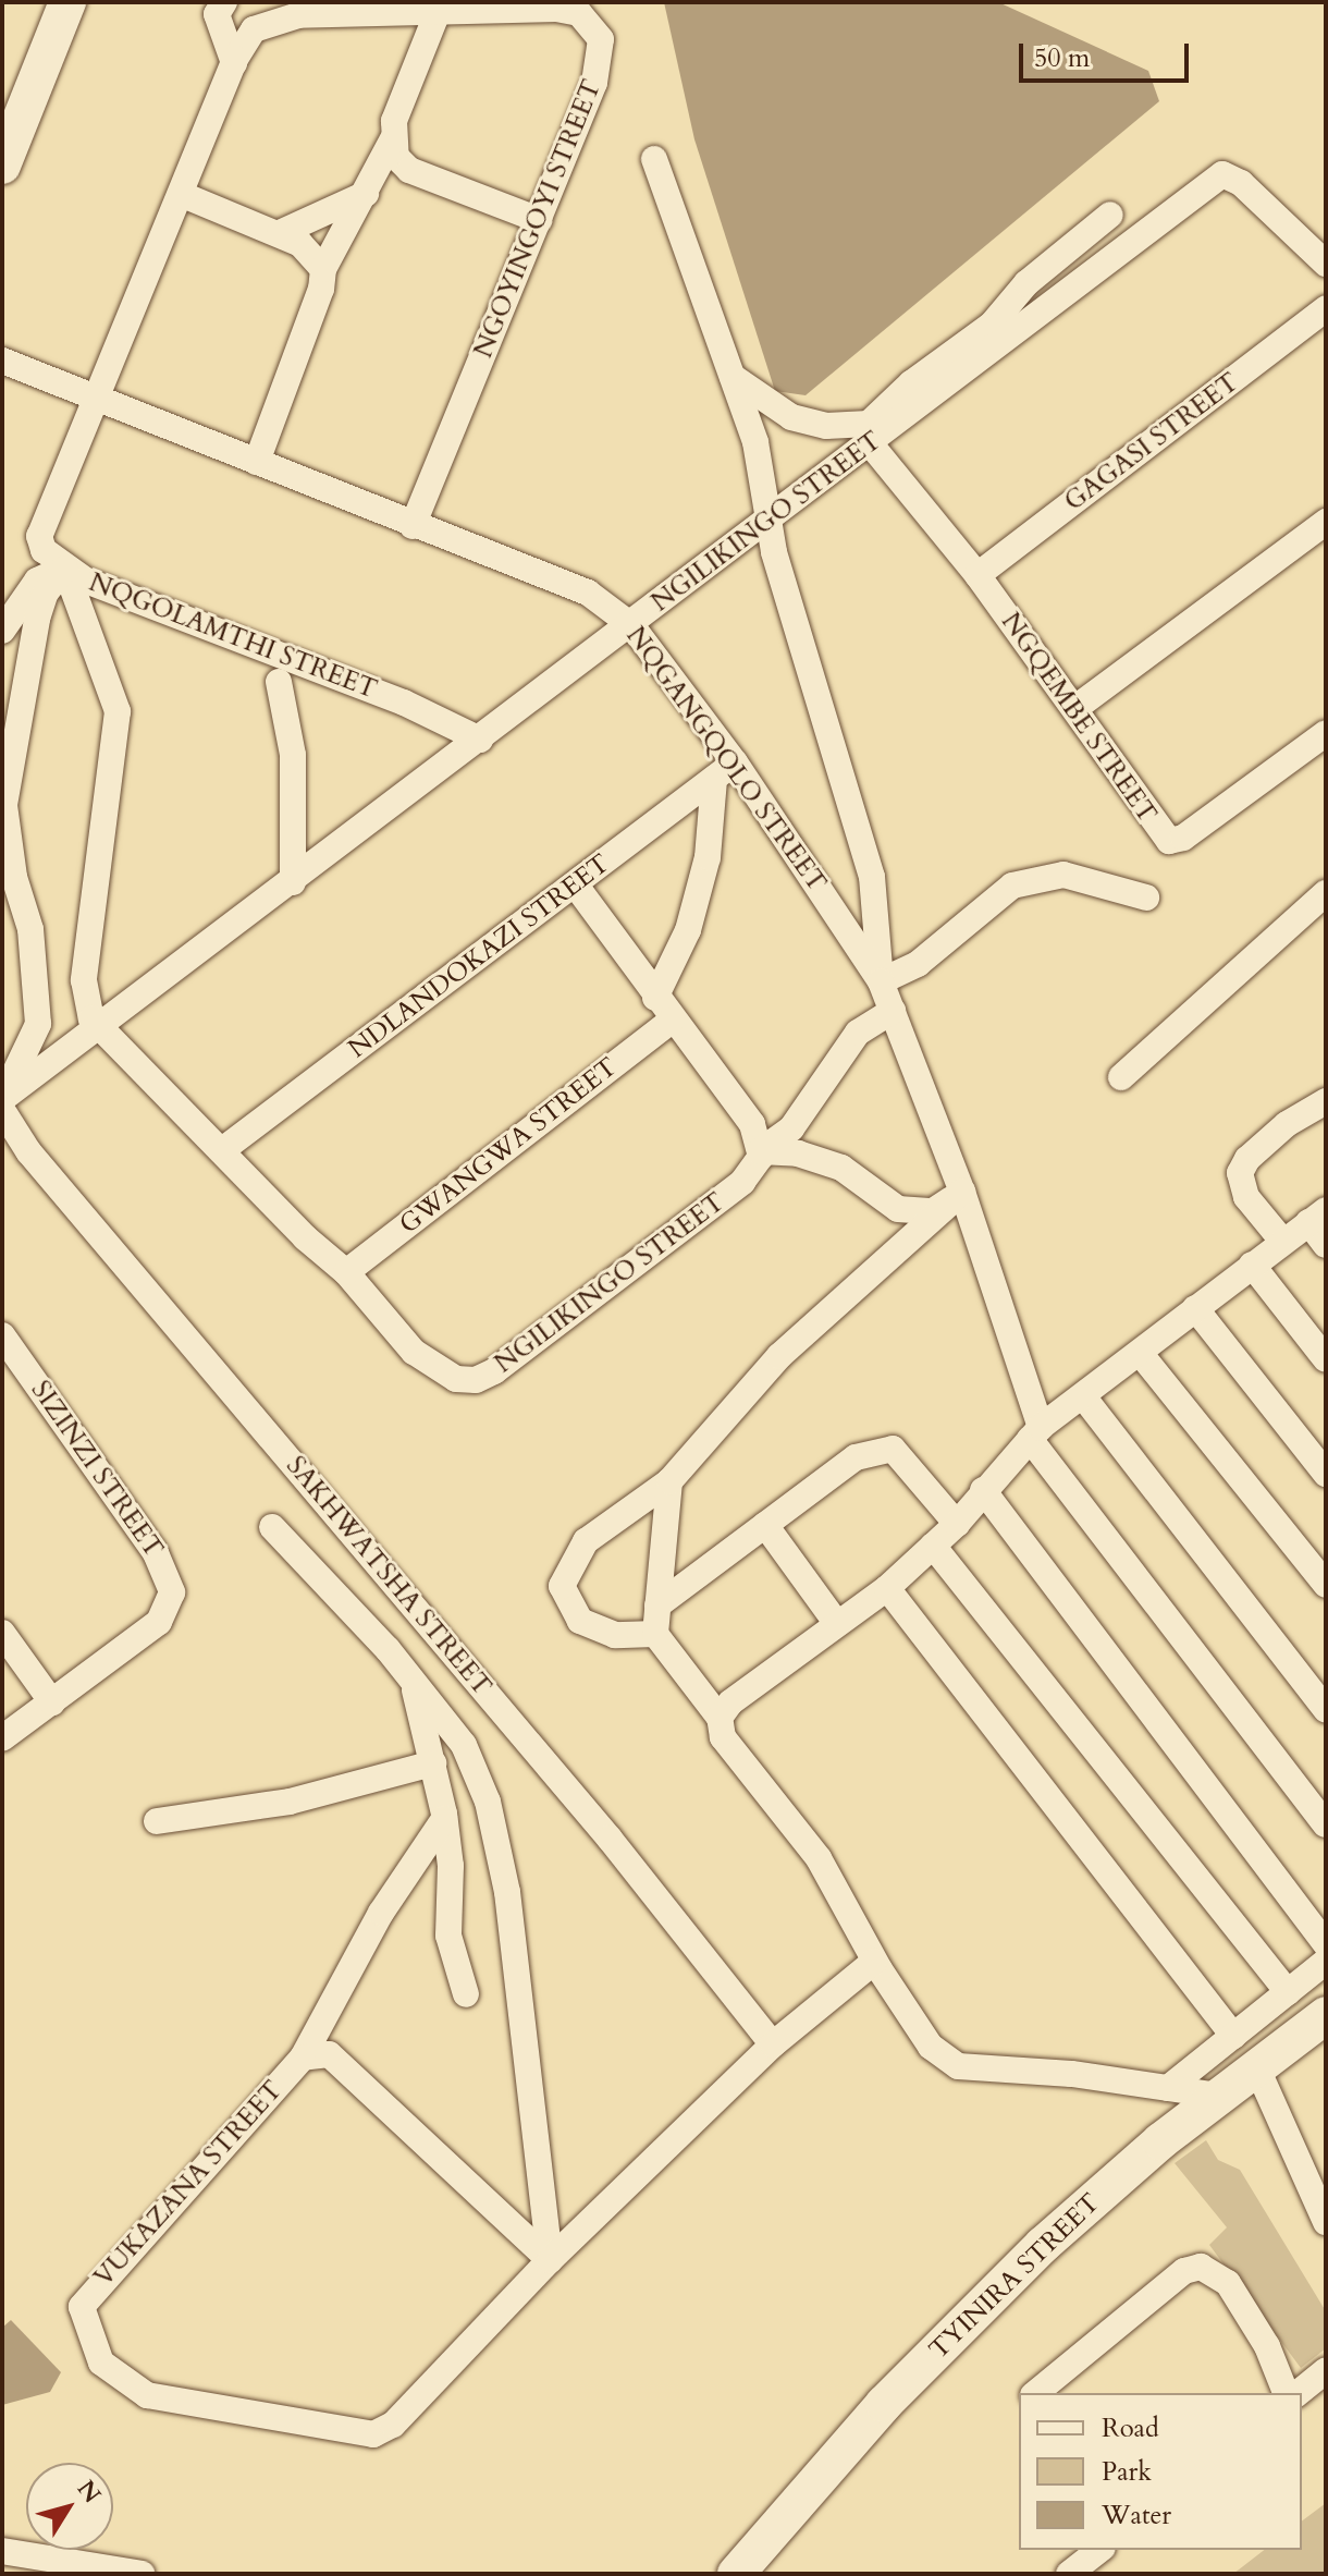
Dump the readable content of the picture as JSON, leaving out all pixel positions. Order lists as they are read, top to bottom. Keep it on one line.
{"streets":{"street":["NGOYINGOYI STREET","GAGASI STREET","NGILIKINGO STREET","NQGOLAMTHI STREET","NGQEMBE STREET","NQGANGQOLO STREET","NDLANDOKAZI STREET","GWANGWA STREET","SIZINZI STREET","SAKHWATSHA STREET","VUKAZANA STREET","TYINIRA STREET"]},"crossings":[["NGOYINGOYI STREET","NQGOLAMTHI STREET"],["NGOYINGOYI STREET","NQGANGQOLO STREET"],["GAGASI STREET","NGQEMBE STREET"],["NGILIKINGO STREET","NQGOLAMTHI STREET"],["NGILIKINGO STREET","NGQEMBE STREET"],["NGILIKINGO STREET","NQGANGQOLO STREET"],["NGILIKINGO STREET","NDLANDOKAZI STREET"],["NGILIKINGO STREET","GWANGWA STREET"],["NQGOLAMTHI STREET","NQGANGQOLO STREET"],["NQGANGQOLO STREET","NDLANDOKAZI STREET"],["SAKHWATSHA STREET","VUKAZANA STREET"]],"legend":["Road","Park","Water"],"scale_bar":"50 m","north":"top right"}
